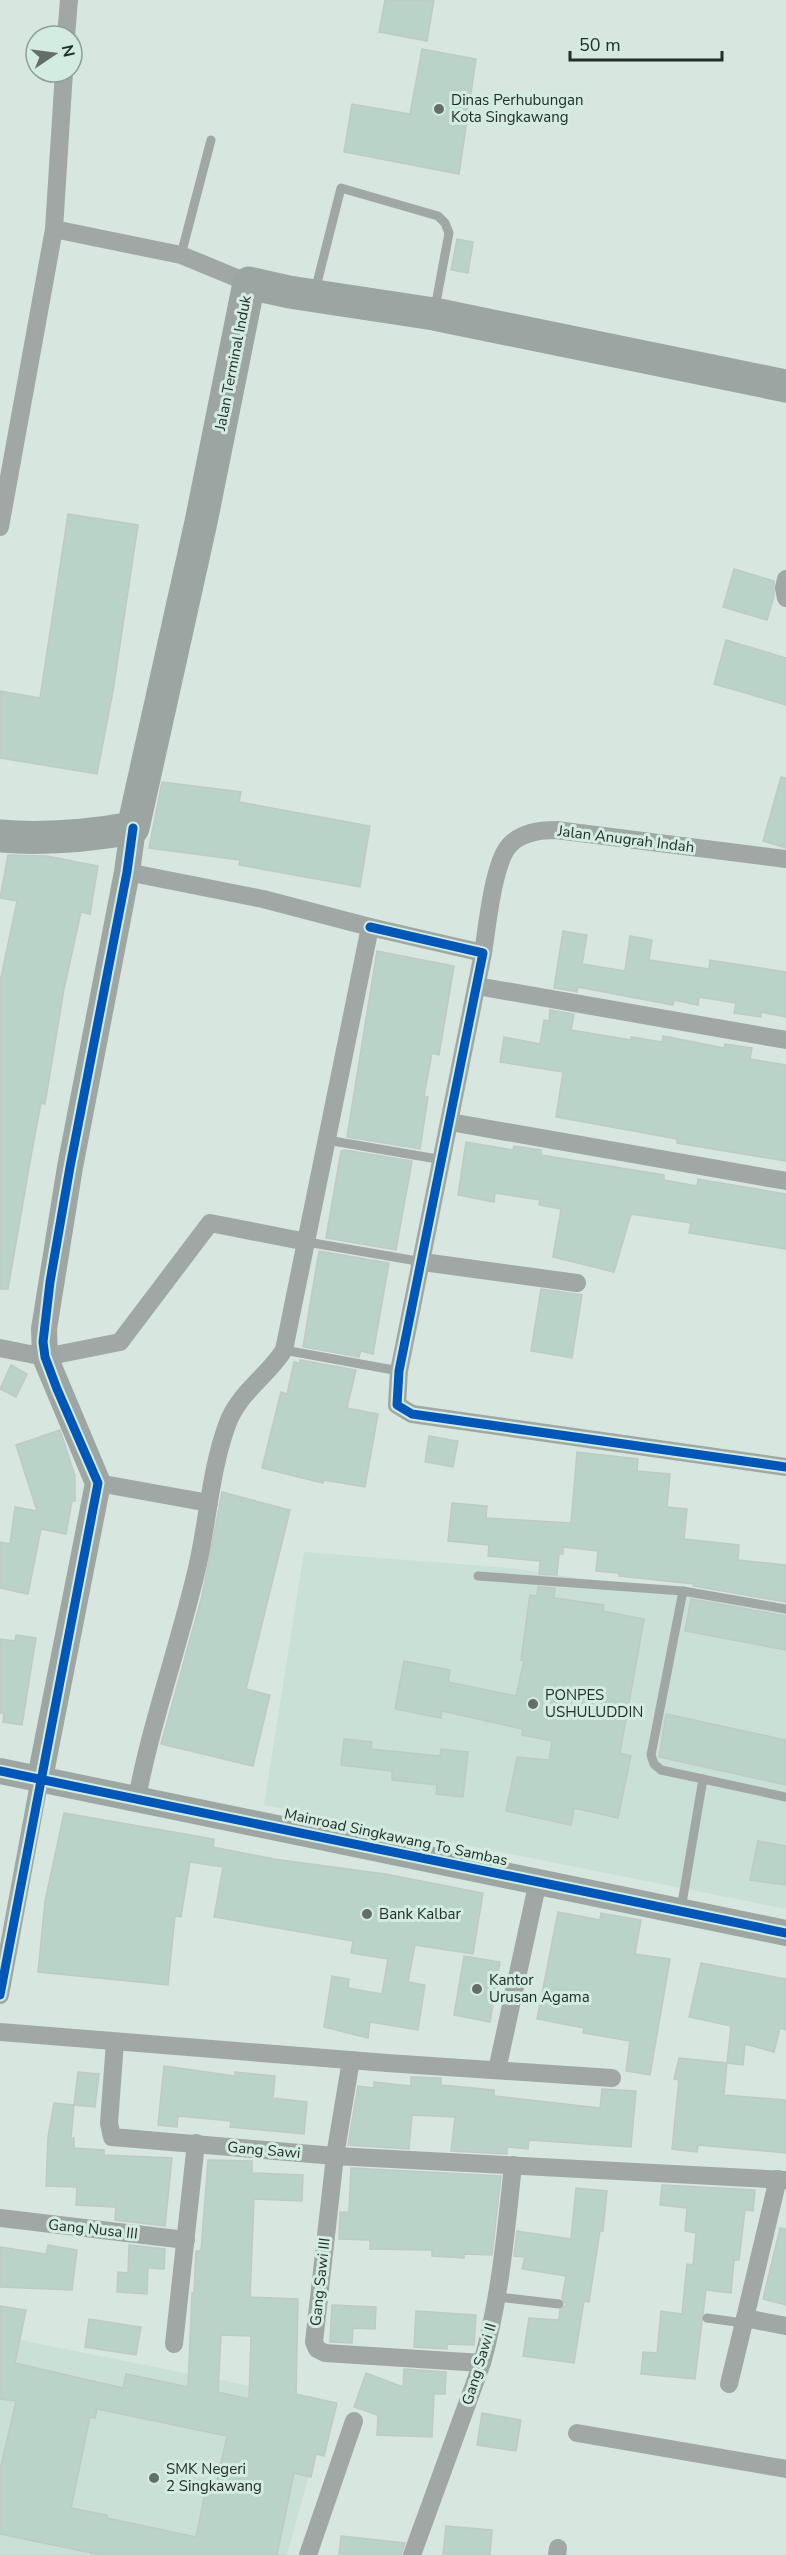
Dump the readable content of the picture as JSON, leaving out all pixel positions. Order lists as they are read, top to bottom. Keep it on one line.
{"streets":{"highway":["Jalan Terminal Induk"],"street":["Jalan Anugrah Indah","Mainroad Singkawang To Sambas","Gang Sawi","Gang Nusa III","Gang Sawi III","Gang Sawi II"]},"crossings":[["Gang Sawi","Gang Sawi III"],["Gang Sawi","Gang Sawi II"],["Gang Sawi III","Gang Sawi II"]],"places":["Dinas Perhubungan Kota Singkawang","PONPES USHULUDDIN","Bank Kalbar","Kantor Urusan Agama","SMK Negeri 2 Singkawang"],"scale_bar":"50 m","north":"right"}
